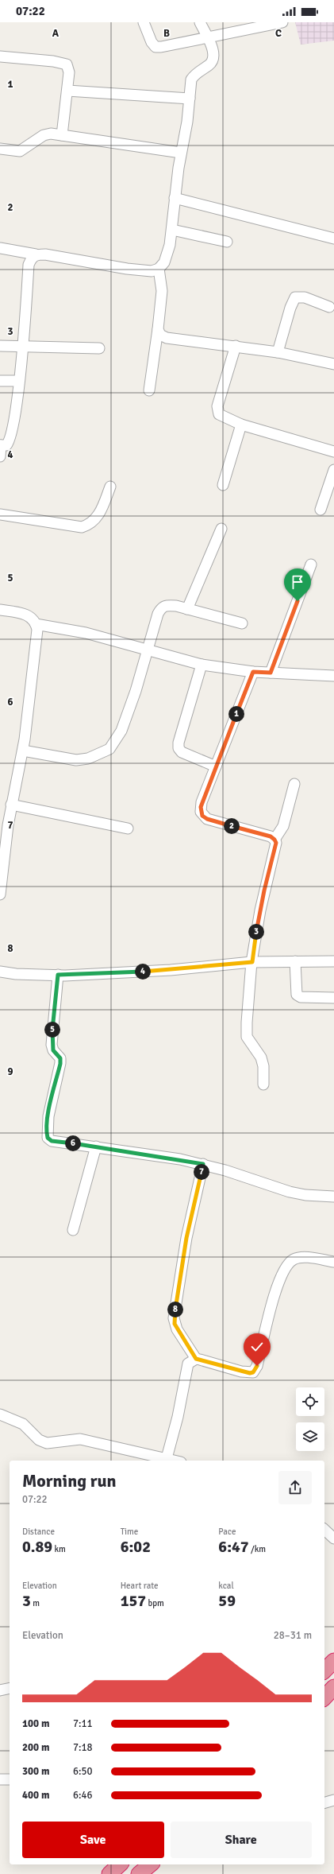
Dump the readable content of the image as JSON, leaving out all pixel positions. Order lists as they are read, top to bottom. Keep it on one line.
{"page":{"status":"07:22","pins":["1","2","3","4","5","6","7","8"],"heading":["Morning run","07:22"],"stats":[["Distance","0.89 km"],["Time","6:02"],["Pace","6:47 /km"],["Elevation","3 m"],["Heart rate","157 bpm"],["kcal","59"]],"chart":["Elevation","28–31 m"],"list":[{"name":"100 m","note":"7:11"},{"name":"200 m","note":"7:18"},{"name":"300 m","note":"6:50"},{"name":"400 m","note":"6:46"}],"buttons":["Save","Share"]},"grid":{"columns":["A","B","C"],"rows":["1","2","3","4","5","6","7","8","9"]}}
